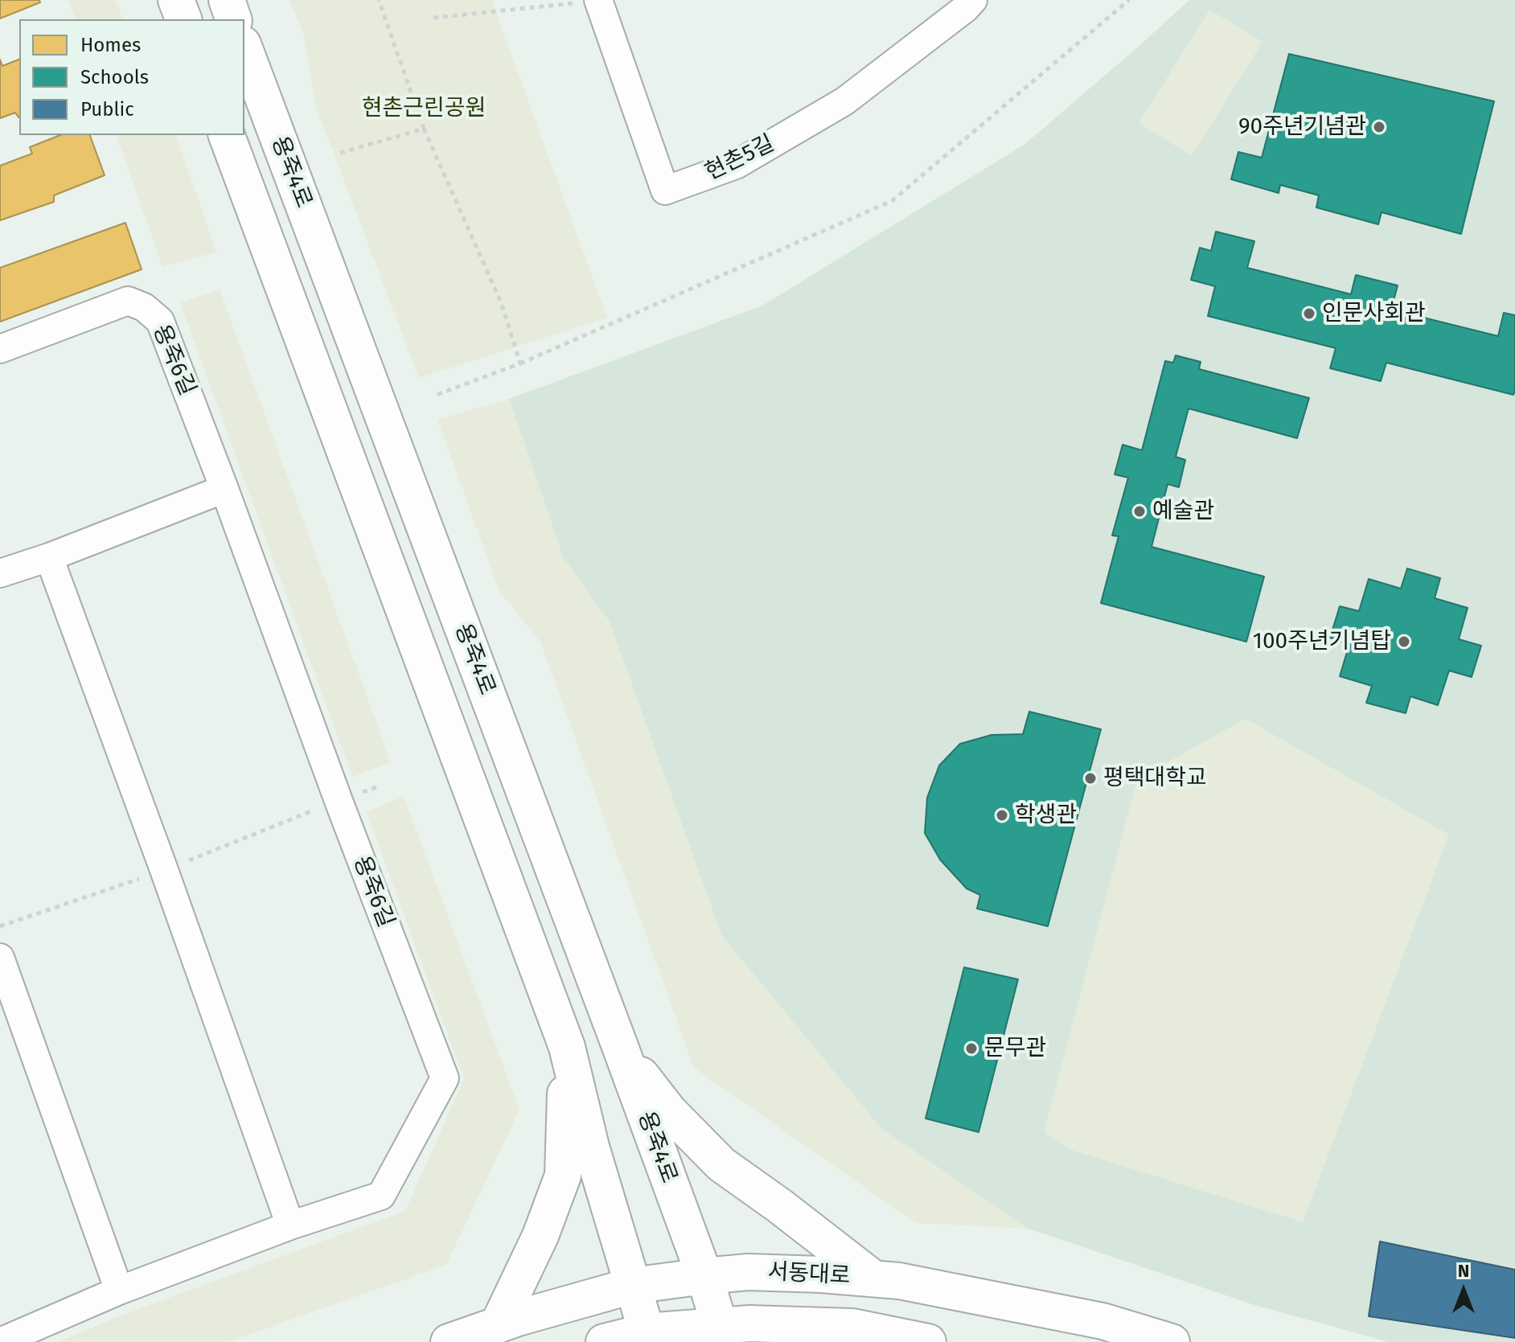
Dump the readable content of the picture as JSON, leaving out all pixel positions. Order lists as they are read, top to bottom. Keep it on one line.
{"streets":{"main road":["용죽4로","서동대로"],"street":["현촌5길","용죽6길"]},"crossings":[["용죽4로","서동대로"]],"parks":["현촌근린공원"],"places":["90주년기념관","인문사회관","예술관","100주년기념탑","평택대학교","학생관","문무관"],"legend":["Homes","Schools","Public"],"north":"top"}
